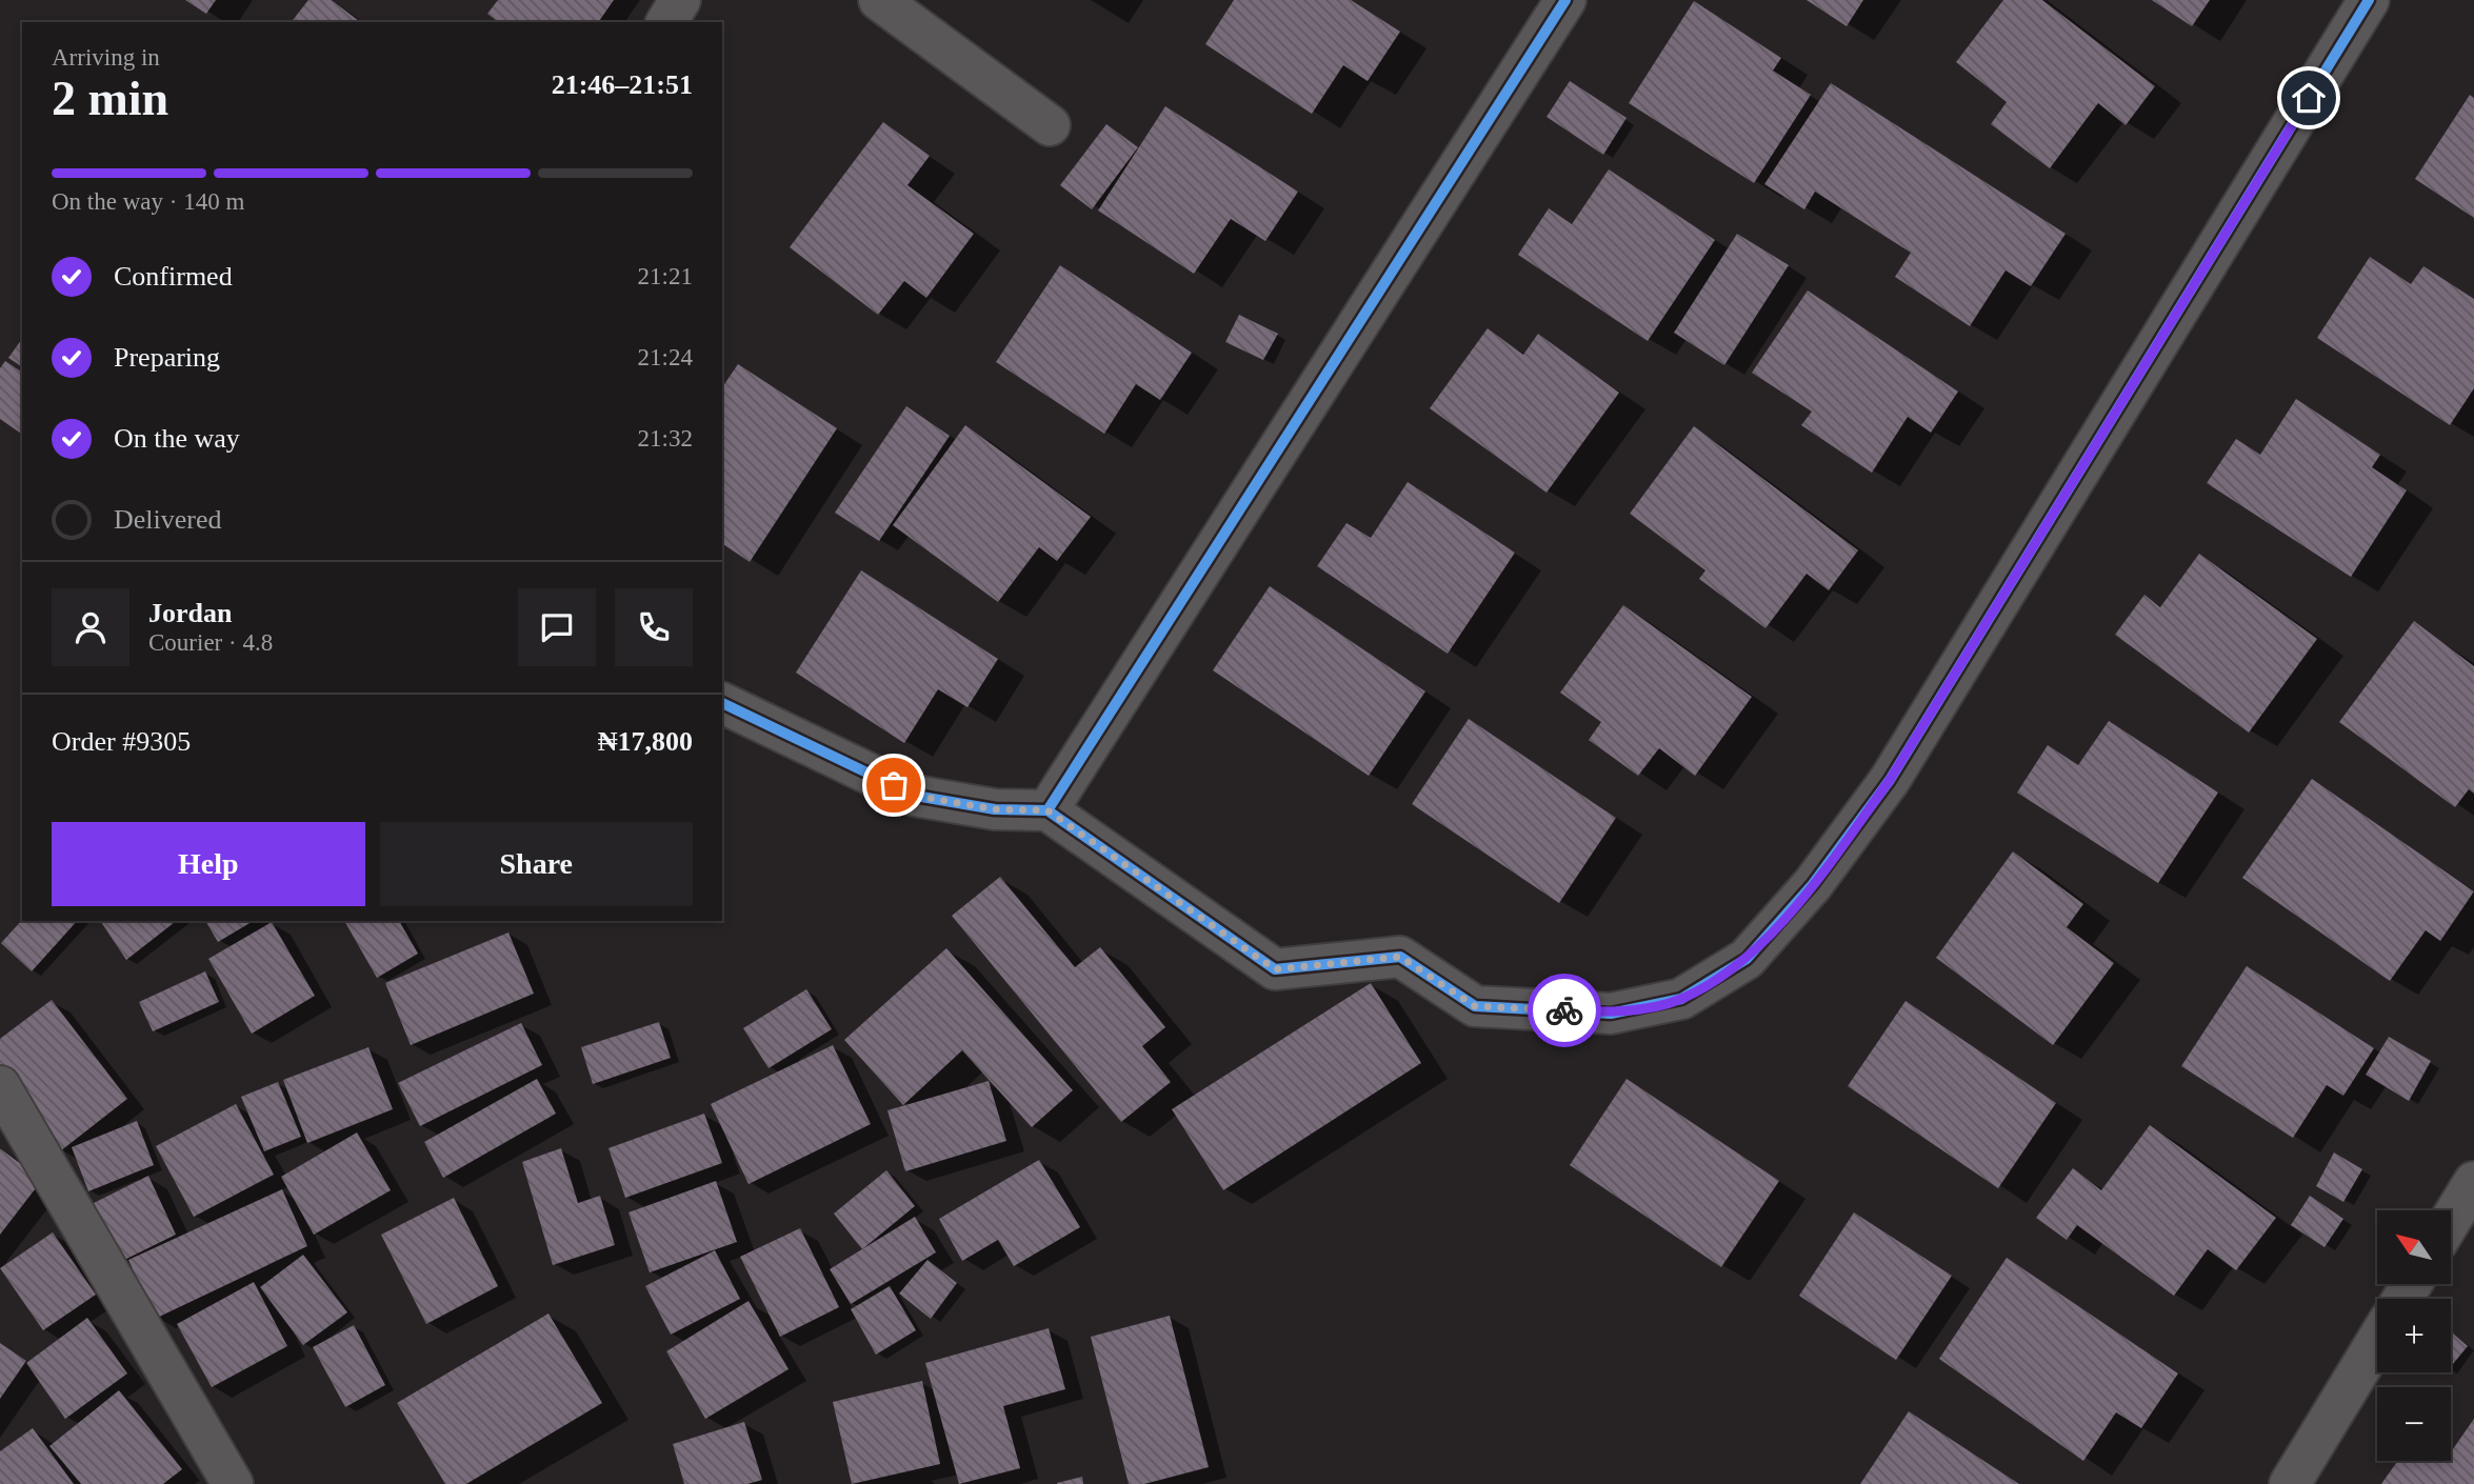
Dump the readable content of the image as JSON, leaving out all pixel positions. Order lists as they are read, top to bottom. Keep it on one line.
{"north":"top left","page":{"heading":["2 min","Arriving in","21:46–21:51"],"panel":["Jordan","Courier · 4.8","Order #9305","₦17,800"],"bar":"On the way · 140 m","list":[["Confirmed","21:21"],["Preparing","21:24"],["On the way","21:32"],"Delivered"],"buttons":["Help","Share"],"map_buttons":["+","−"]}}
